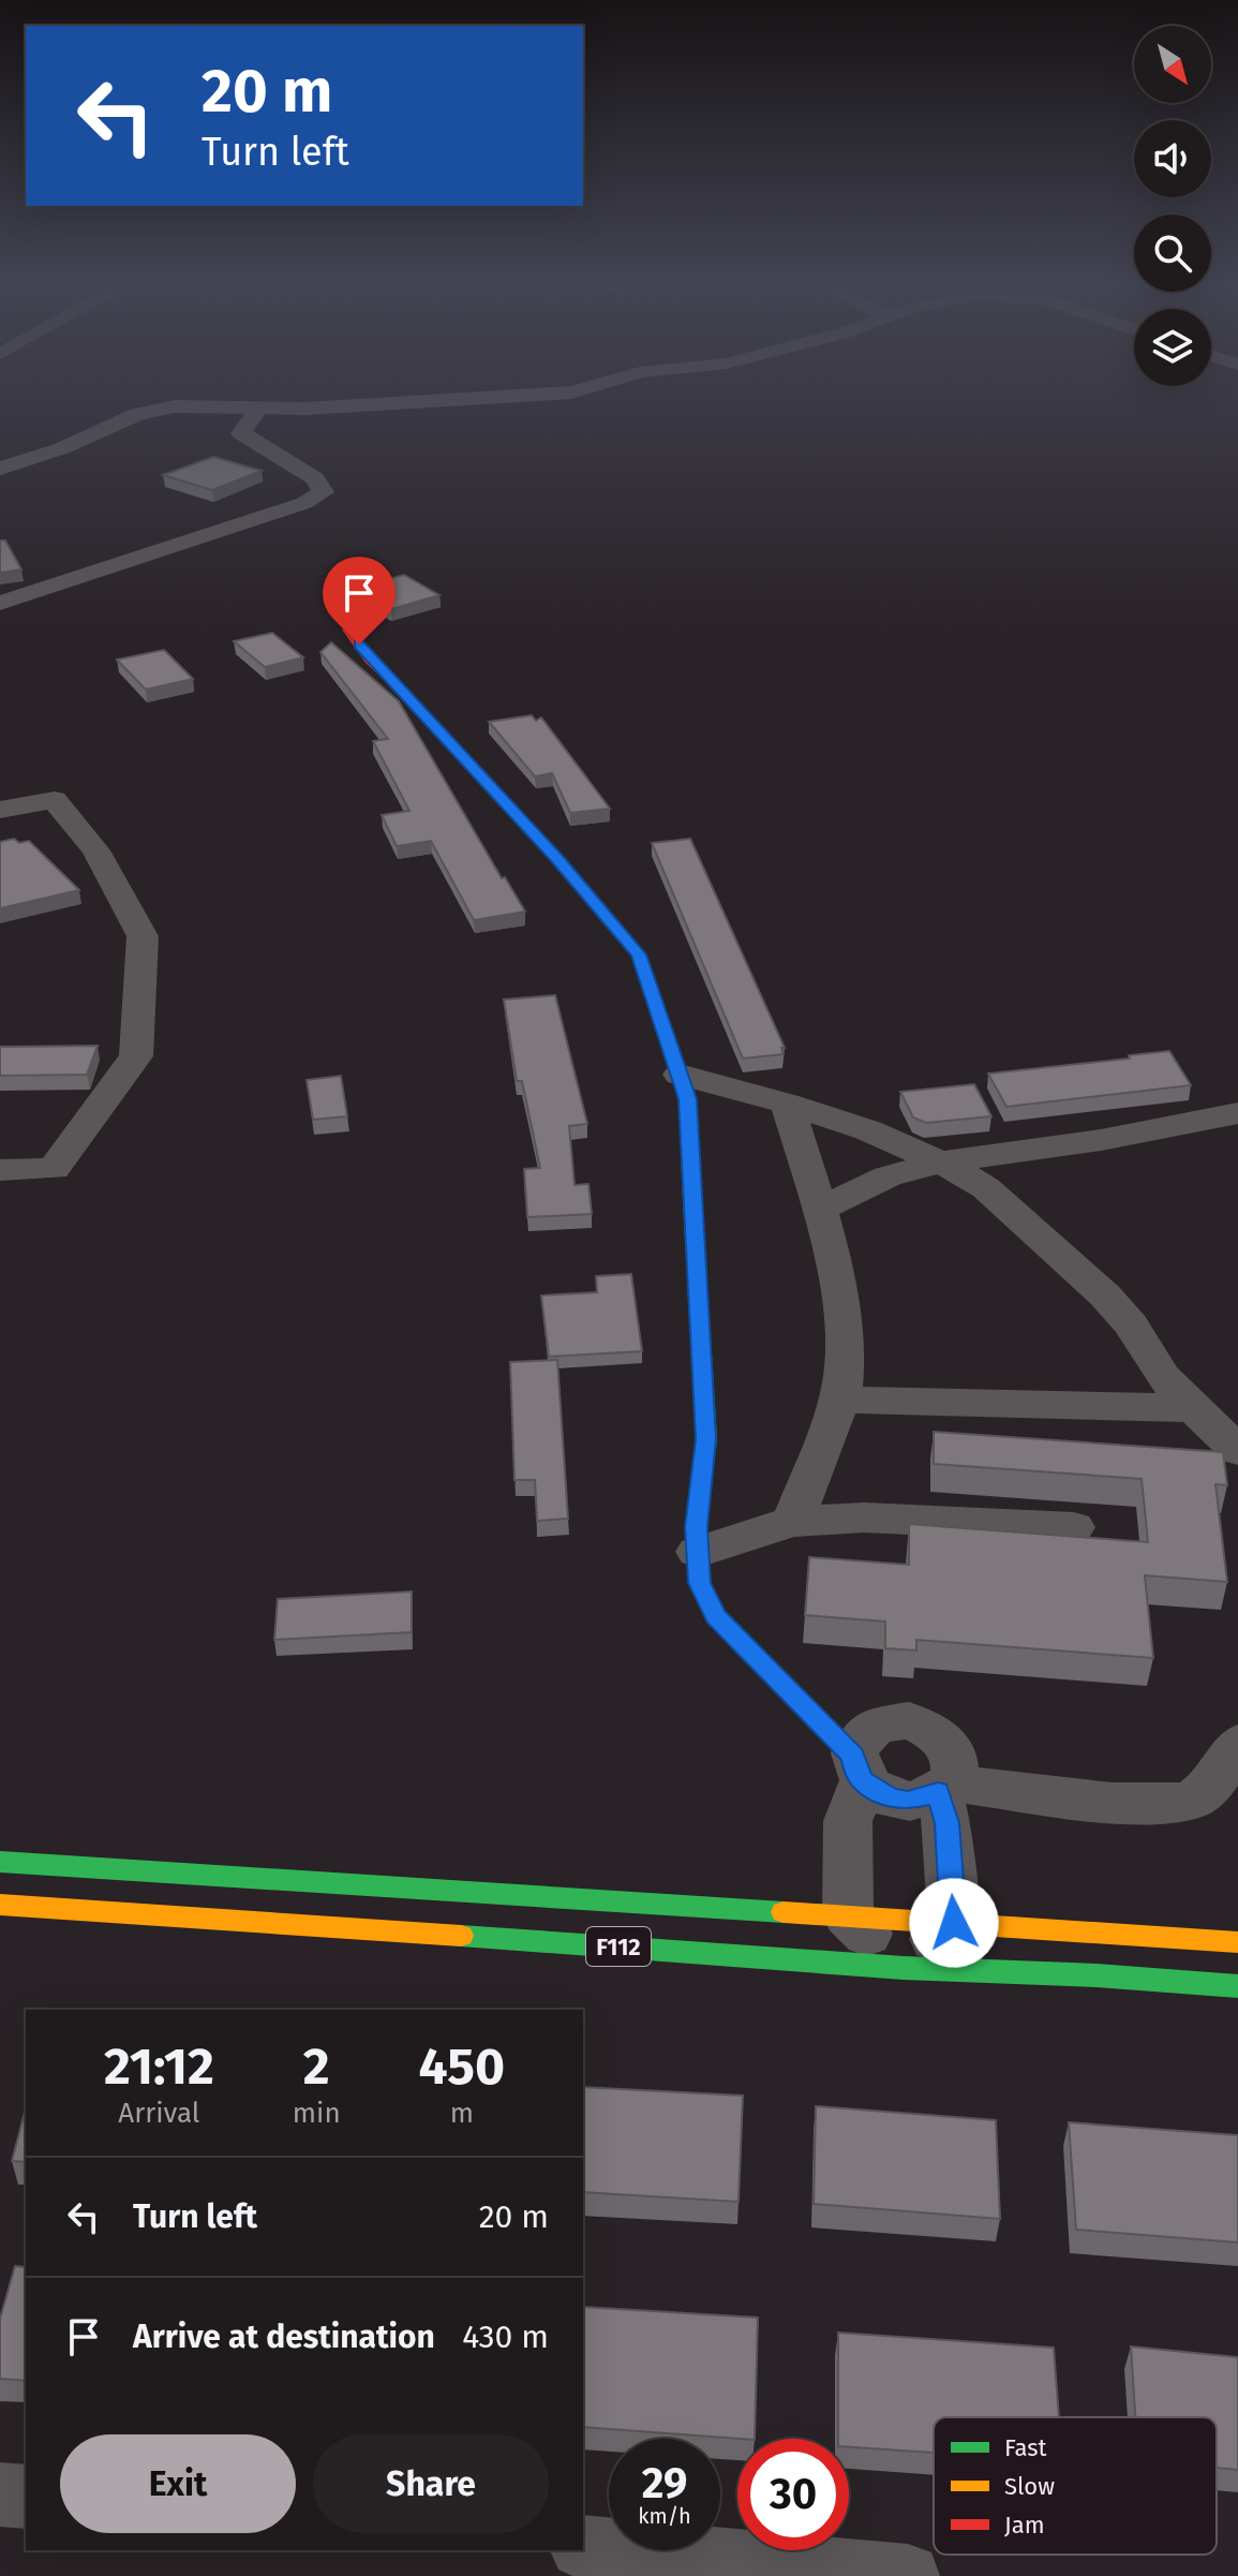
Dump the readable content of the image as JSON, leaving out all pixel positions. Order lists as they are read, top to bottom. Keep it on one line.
{"streets":{"street":["F112"]},"legend":["Fast","Slow","Jam"],"north":"bottom right","page":{"turn":["20 m","Turn left"],"eta":["21:12","Arrival","2","min","450","m"],"list":[{"name":"Turn left","value":"20 m"},{"name":"Arrive at destination","value":"430 m"}],"buttons":["Exit","Share"],"speed":"29 km/h","limit":"30"}}
